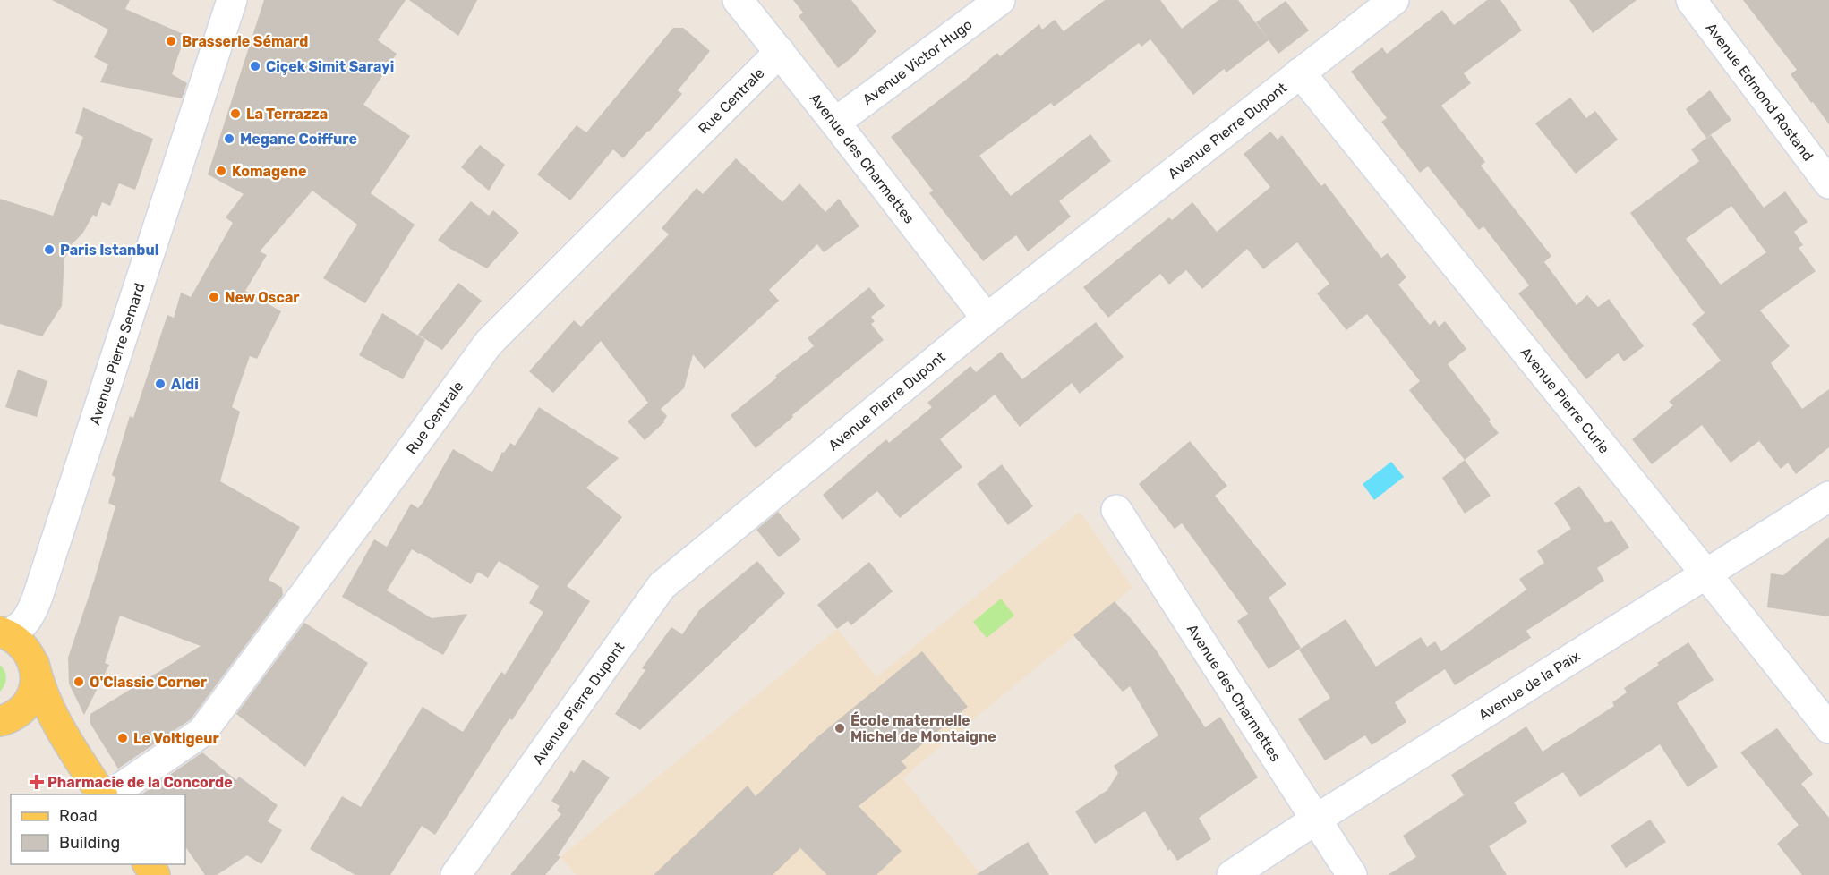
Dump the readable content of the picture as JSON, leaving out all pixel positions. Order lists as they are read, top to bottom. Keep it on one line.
{"streets":{"street":["Avenue Victor Hugo","Avenue Edmond Rostand","Rue Centrale","Avenue Pierre Dupont","Avenue des Charmettes","Avenue Pierre Semard","Avenue Pierre Curie","Avenue de la Paix"]},"crossings":[["Avenue Victor Hugo","Avenue des Charmettes"],["Rue Centrale","Avenue des Charmettes"],["Avenue Pierre Dupont","Avenue des Charmettes"],["Avenue Pierre Dupont","Avenue Pierre Curie"],["Avenue des Charmettes","Avenue de la Paix"],["Avenue Pierre Curie","Avenue de la Paix"]],"places":{"other":["Brasserie Sémard","Ciçek Simit Sarayi","La Terrazza","Megane Coiffure","Komagene","Paris Istanbul","New Oscar","Aldi","O'Classic Corner","École maternelle Michel de Montaigne","Le Voltigeur"],"health":["Pharmacie de la Concorde"]},"legend":["Road","Building"]}
